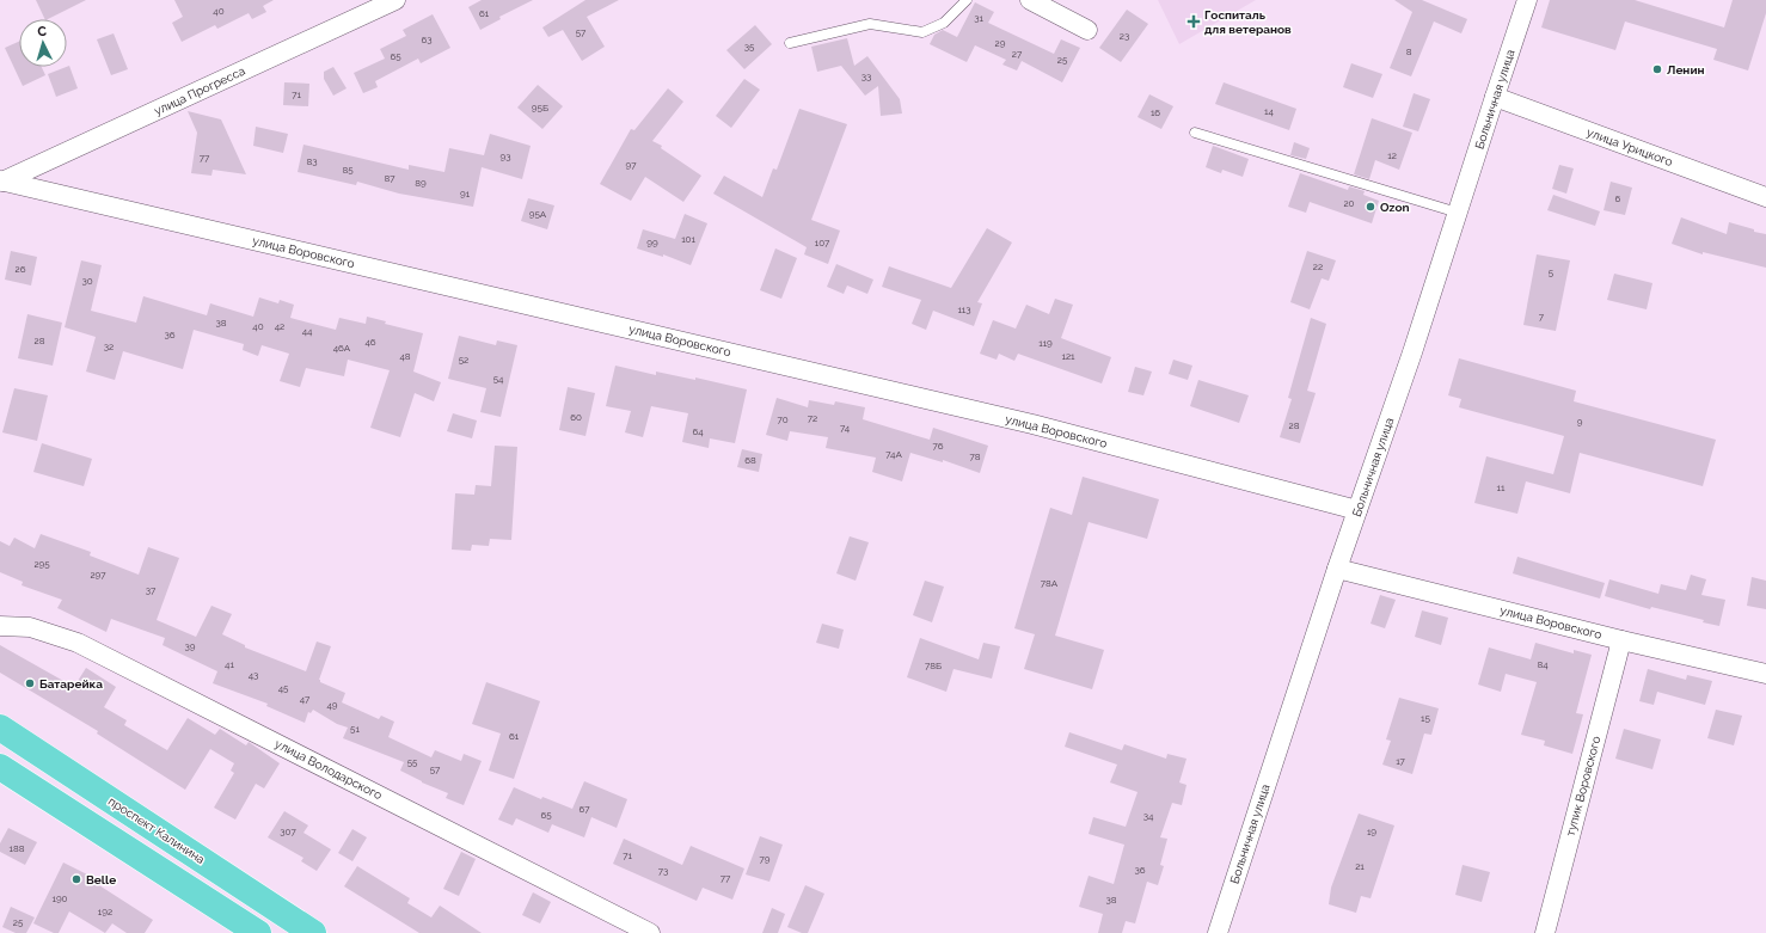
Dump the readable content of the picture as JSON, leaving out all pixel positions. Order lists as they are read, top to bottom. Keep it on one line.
{"streets":{"main road":["проспект Калинина"],"street":["улица Прогресса","Больничная улица","улица Урицкого","улица Воровского","улица Володарского","тупик Воровского"]},"crossings":[["улица Прогресса","улица Воровского"],["Больничная улица","улица Урицкого"],["Больничная улица","улица Воровского"],["улица Воровского","тупик Воровского"]],"places":{"health":["Госпиталь для ветеранов"],"other":["Ленин","Ozon","Батарейка","Belle"]},"house_numbers":["40","61","31","57","23","63","29","35","8","27","65","25","33","71","95Б","14","16","12","93","77","83","97","85","87","89","91","6","20","95А","101","99","107","22","26","5","30","113","7","38","40","42","44","36","28","46","119","32","46А","48","121","52","54","60","72","70","9","28","74","64","76","74А","78","68","11","295","297","78А","37","39","41","84","78Б","43","45","47","49","15","51","61","17","55","57","67","65","34","307","19","188","71","79","21","36","73","77","190","38","192","25"],"north":"top"}
